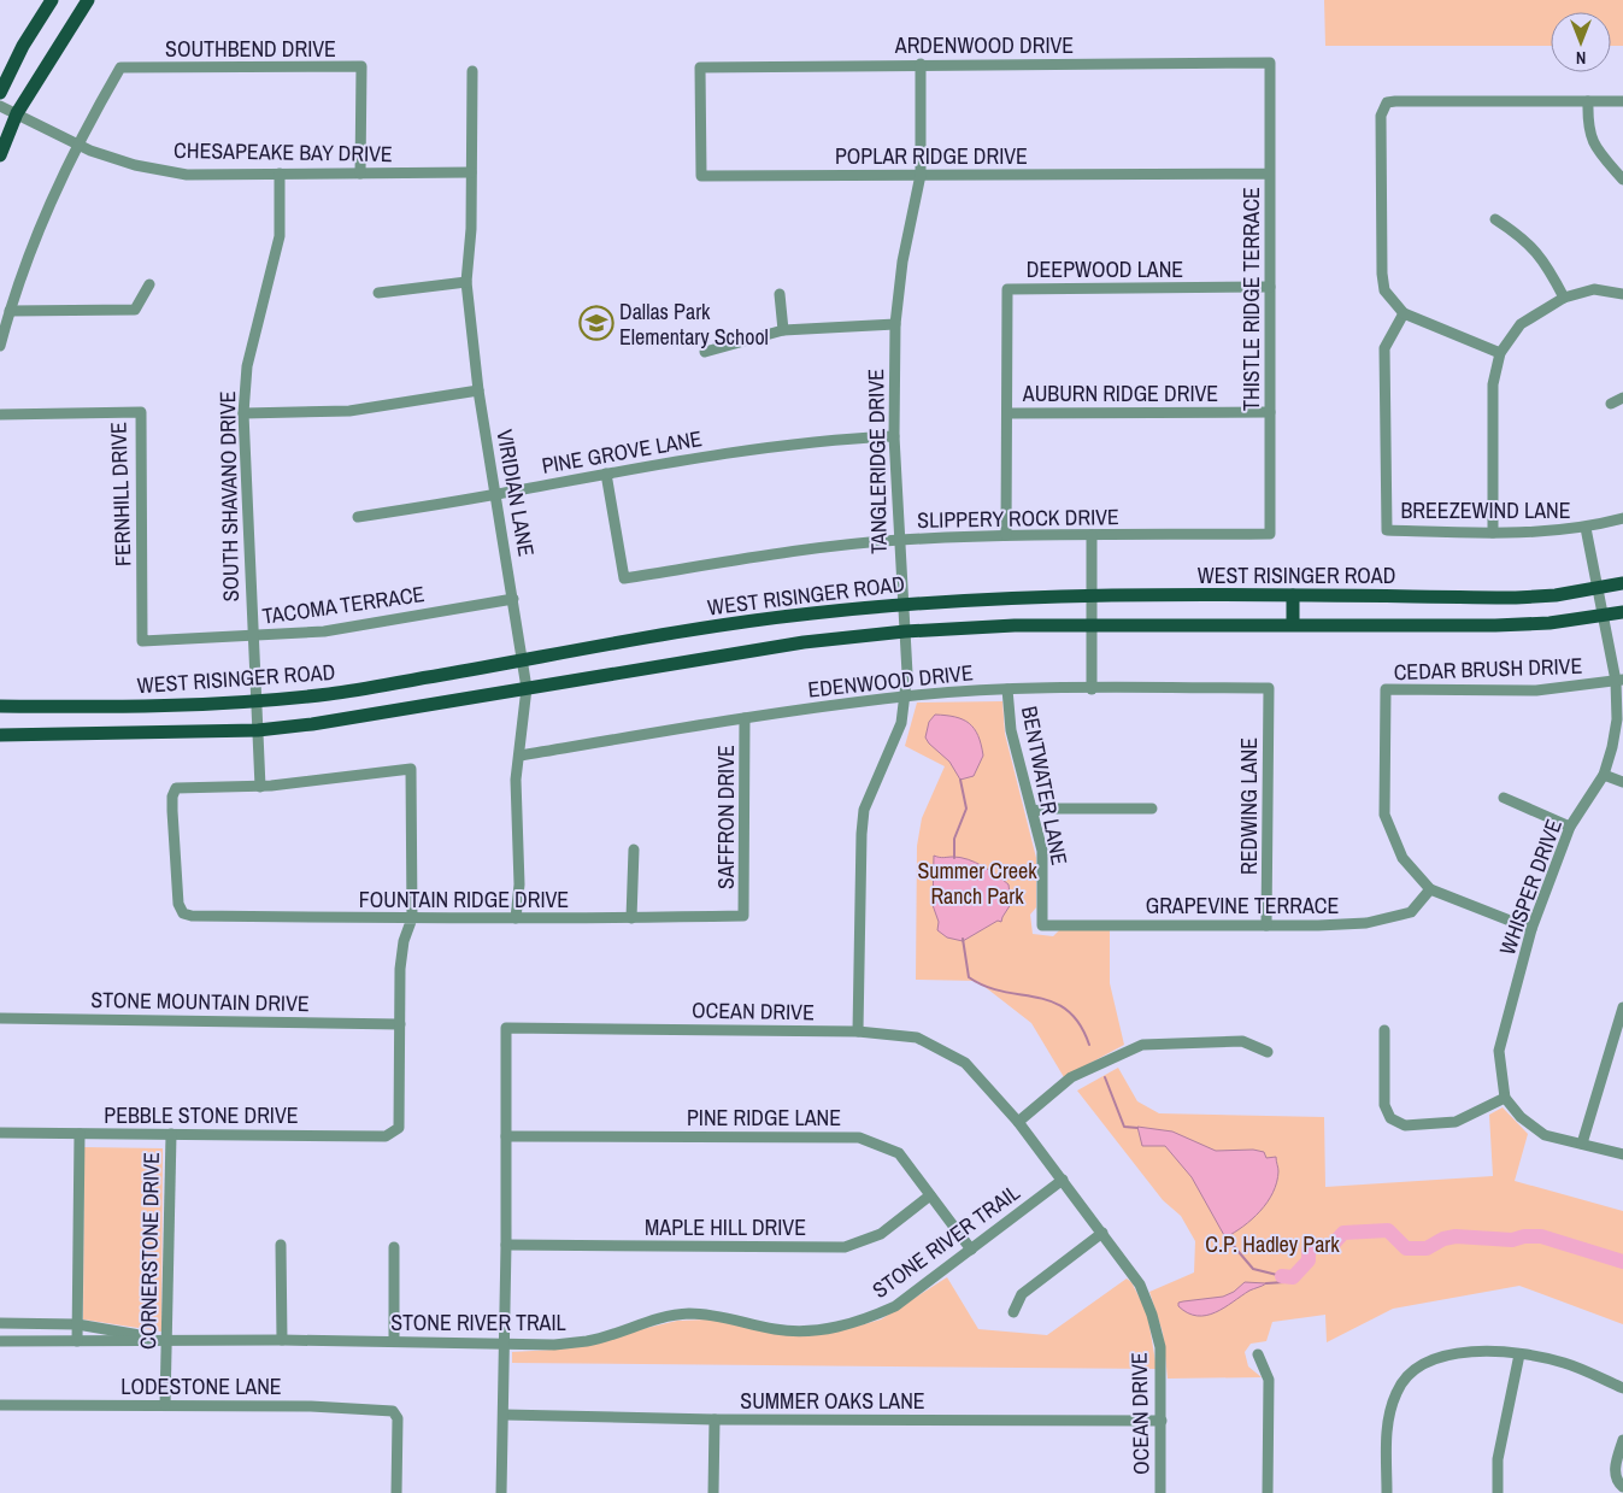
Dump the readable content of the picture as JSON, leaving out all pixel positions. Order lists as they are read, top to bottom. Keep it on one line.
{"streets":{"main road":["WEST RISINGER ROAD"],"street":["ARDENWOOD DRIVE","SOUTHBEND DRIVE","CHESAPEAKE BAY DRIVE","POPLAR RIDGE DRIVE","DEEPWOOD LANE","THISTLE RIDGE TERRACE","AUBURN RIDGE DRIVE","PINE GROVE LANE","TANGLERIDGE DRIVE","VIRIDIAN LANE","FERNHILL DRIVE","SOUTH SHAVANO DRIVE","BREEZEWIND LANE","SLIPPERY ROCK DRIVE","TACOMA TERRACE","CEDAR BRUSH DRIVE","EDENWOOD DRIVE","BENTWATER LANE","REDWING LANE","SAFFRON DRIVE","WHISPER DRIVE","FOUNTAIN RIDGE DRIVE","GRAPEVINE TERRACE","STONE MOUNTAIN DRIVE","OCEAN DRIVE","PEBBLE STONE DRIVE","PINE RIDGE LANE","MAPLE HILL DRIVE","STONE RIVER TRAIL","CORNERSTONE DRIVE","LODESTONE LANE","SUMMER OAKS LANE"]},"crossings":[["ARDENWOOD DRIVE","POPLAR RIDGE DRIVE"],["ARDENWOOD DRIVE","THISTLE RIDGE TERRACE"],["ARDENWOOD DRIVE","TANGLERIDGE DRIVE"],["SOUTHBEND DRIVE","CHESAPEAKE BAY DRIVE"],["CHESAPEAKE BAY DRIVE","VIRIDIAN LANE"],["CHESAPEAKE BAY DRIVE","SOUTH SHAVANO DRIVE"],["POPLAR RIDGE DRIVE","THISTLE RIDGE TERRACE"],["POPLAR RIDGE DRIVE","TANGLERIDGE DRIVE"],["DEEPWOOD LANE","THISTLE RIDGE TERRACE"],["DEEPWOOD LANE","AUBURN RIDGE DRIVE"],["DEEPWOOD LANE","SLIPPERY ROCK DRIVE"],["THISTLE RIDGE TERRACE","AUBURN RIDGE DRIVE"],["THISTLE RIDGE TERRACE","SLIPPERY ROCK DRIVE"],["PINE GROVE LANE","TANGLERIDGE DRIVE"],["PINE GROVE LANE","VIRIDIAN LANE"],["PINE GROVE LANE","SLIPPERY ROCK DRIVE"],["TANGLERIDGE DRIVE","SLIPPERY ROCK DRIVE"],["TANGLERIDGE DRIVE","WEST RISINGER ROAD"],["TANGLERIDGE DRIVE","EDENWOOD DRIVE"],["TANGLERIDGE DRIVE","OCEAN DRIVE"],["VIRIDIAN LANE","WEST RISINGER ROAD"],["VIRIDIAN LANE","TACOMA TERRACE"],["VIRIDIAN LANE","EDENWOOD DRIVE"],["VIRIDIAN LANE","FOUNTAIN RIDGE DRIVE"],["FERNHILL DRIVE","TACOMA TERRACE"],["SOUTH SHAVANO DRIVE","WEST RISINGER ROAD"],["SOUTH SHAVANO DRIVE","TACOMA TERRACE"],["SOUTH SHAVANO DRIVE","FOUNTAIN RIDGE DRIVE"],["BREEZEWIND LANE","WHISPER DRIVE"],["WEST RISINGER ROAD","WHISPER DRIVE"],["CEDAR BRUSH DRIVE","WHISPER DRIVE"],["CEDAR BRUSH DRIVE","GRAPEVINE TERRACE"],["EDENWOOD DRIVE","BENTWATER LANE"],["EDENWOOD DRIVE","REDWING LANE"],["EDENWOOD DRIVE","SAFFRON DRIVE"],["BENTWATER LANE","GRAPEVINE TERRACE"],["REDWING LANE","GRAPEVINE TERRACE"],["SAFFRON DRIVE","FOUNTAIN RIDGE DRIVE"],["STONE MOUNTAIN DRIVE","PEBBLE STONE DRIVE"],["OCEAN DRIVE","PINE RIDGE LANE"],["OCEAN DRIVE","MAPLE HILL DRIVE"],["OCEAN DRIVE","STONE RIVER TRAIL"],["OCEAN DRIVE","SUMMER OAKS LANE"],["PEBBLE STONE DRIVE","CORNERSTONE DRIVE"],["PINE RIDGE LANE","MAPLE HILL DRIVE"],["PINE RIDGE LANE","STONE RIVER TRAIL"],["STONE RIVER TRAIL","CORNERSTONE DRIVE"],["CORNERSTONE DRIVE","LODESTONE LANE"]],"parks":["Summer Creek Ranch Park","C.P. Hadley Park"],"places":{"school or university":["Dallas Park Elementary School"]},"north":"bottom"}
